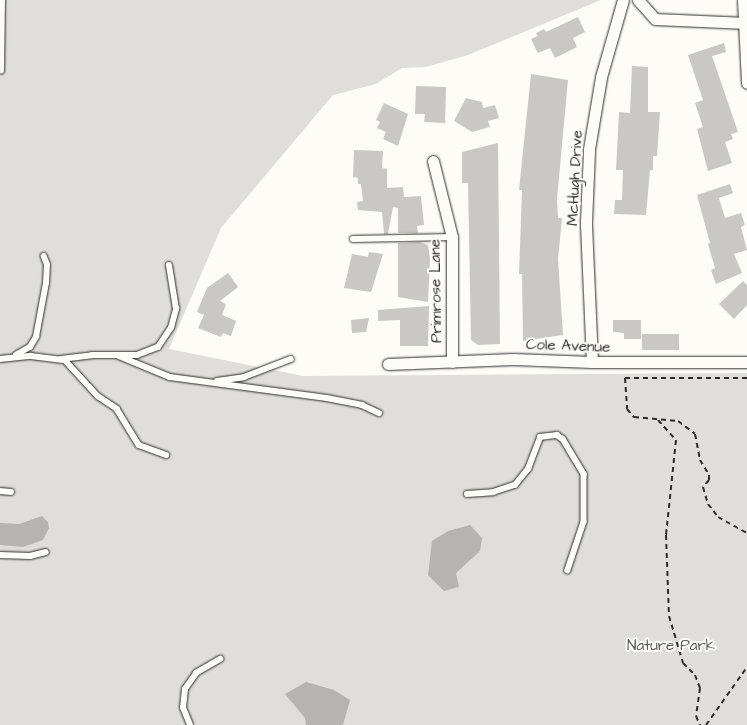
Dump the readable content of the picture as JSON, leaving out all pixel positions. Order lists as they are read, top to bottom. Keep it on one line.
{"streets":{"street":["McHugh Drive","Primrose Lane","Cole Avenue"]},"crossings":[["McHugh Drive","Cole Avenue"],["Primrose Lane","Cole Avenue"]],"parks":["Nature Park"]}
